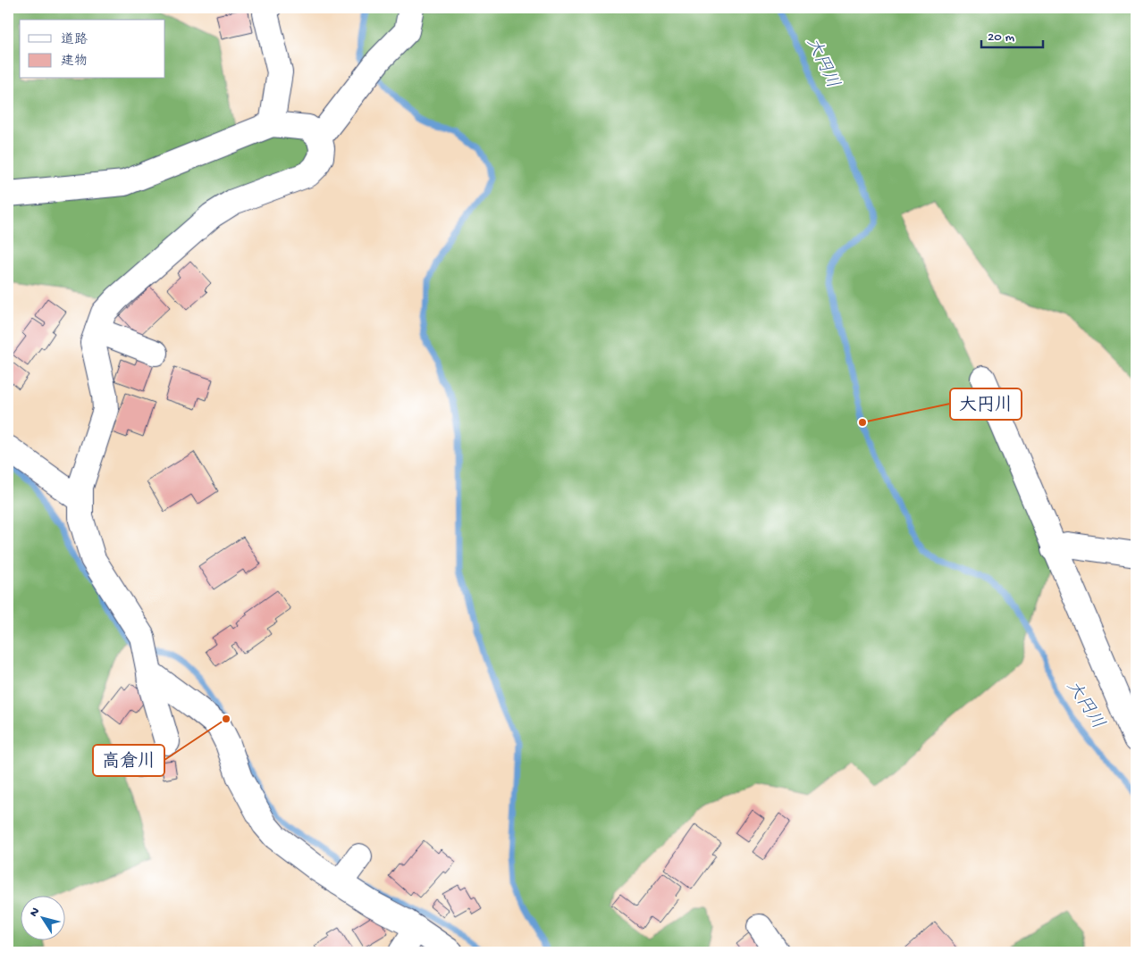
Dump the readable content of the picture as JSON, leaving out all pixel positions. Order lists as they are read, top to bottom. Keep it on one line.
{"water":["大円川"],"places":["大円川","高倉川"],"legend":["道路","建物"],"scale_bar":"20 m","north":"top left"}
